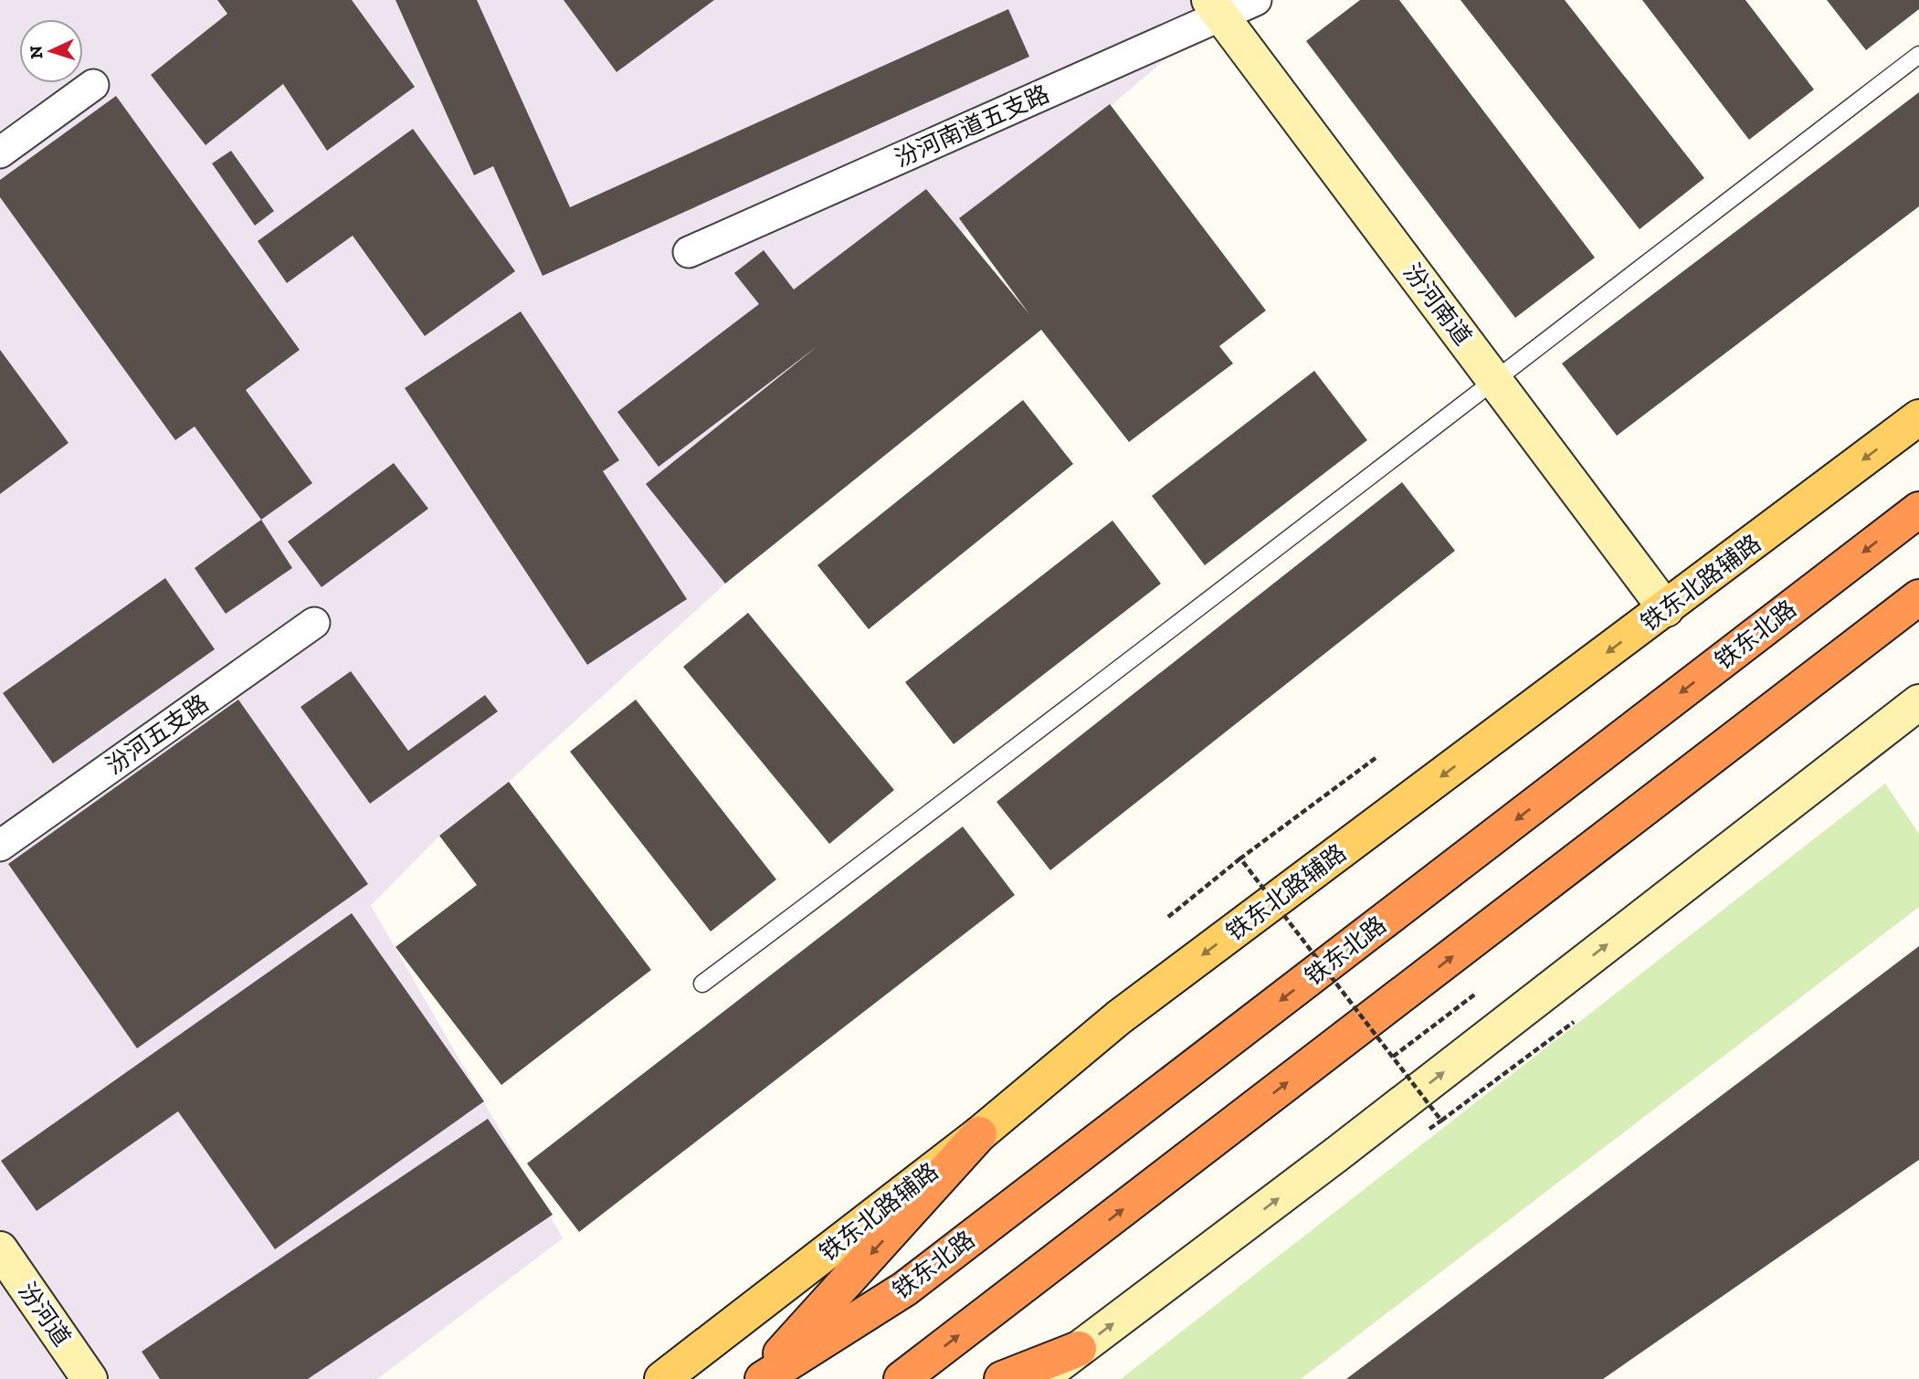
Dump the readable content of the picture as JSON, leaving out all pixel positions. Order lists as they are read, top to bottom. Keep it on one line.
{"streets":{"highway":["铁东北路"],"main road":["铁东北路辅路"],"street":["汾河南道五支路","汾河南道","汾河五支路","汾河道"]},"crossings":[["汾河南道五支路","汾河南道"],["汾河南道","铁东北路辅路"]],"one_way":["铁东北路辅路"],"north":"left"}
